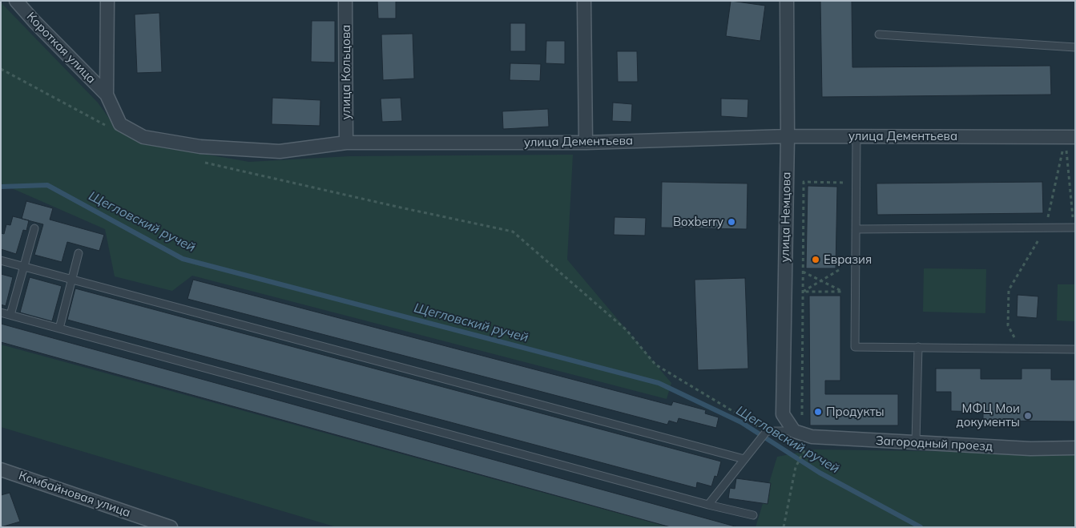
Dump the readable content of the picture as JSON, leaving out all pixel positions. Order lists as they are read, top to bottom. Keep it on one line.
{"streets":{"street":["Короткая улица","улица Кольцова","улица Дементьева","улица Немцова","Загородный проезд","Комбайновая улица"]},"crossings":[["Короткая улица","улица Дементьева"],["улица Кольцова","улица Дементьева"],["улица Дементьева","улица Немцова"],["улица Немцова","Загородный проезд"]],"water":["Щегловский ручей"],"places":["Boxberry","Евразия","Продукты","МФЦ Мои документы"]}
